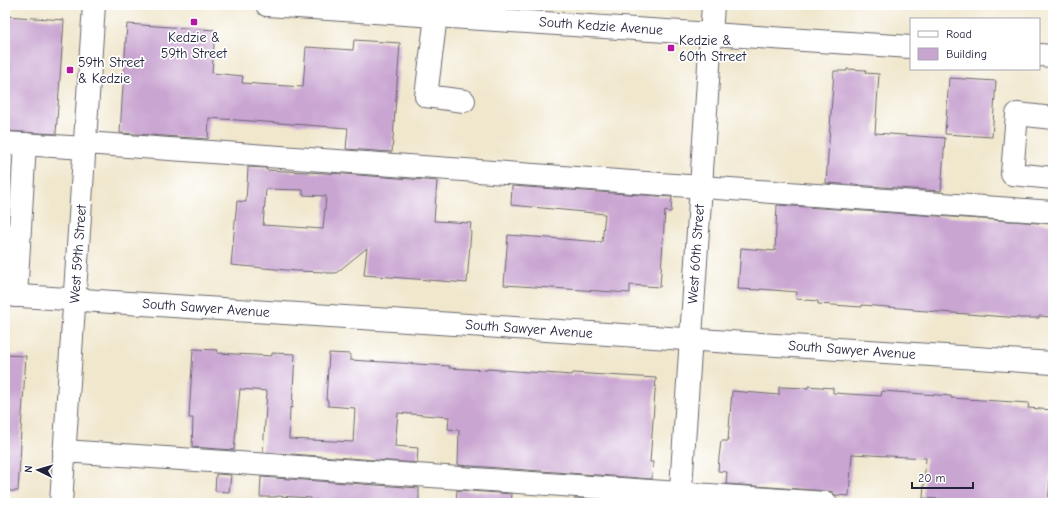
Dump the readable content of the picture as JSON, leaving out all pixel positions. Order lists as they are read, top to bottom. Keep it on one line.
{"streets":{"street":["South Kedzie Avenue","West 59th Street","West 60th Street","South Sawyer Avenue"]},"crossings":[["South Kedzie Avenue","West 60th Street"],["West 59th Street","South Sawyer Avenue"],["West 60th Street","South Sawyer Avenue"]],"places":{"transit":["Kedzie & 59th Street","Kedzie & 60th Street","59th Street & Kedzie"]},"legend":["Road","Building"],"scale_bar":"20 m","north":"left"}
